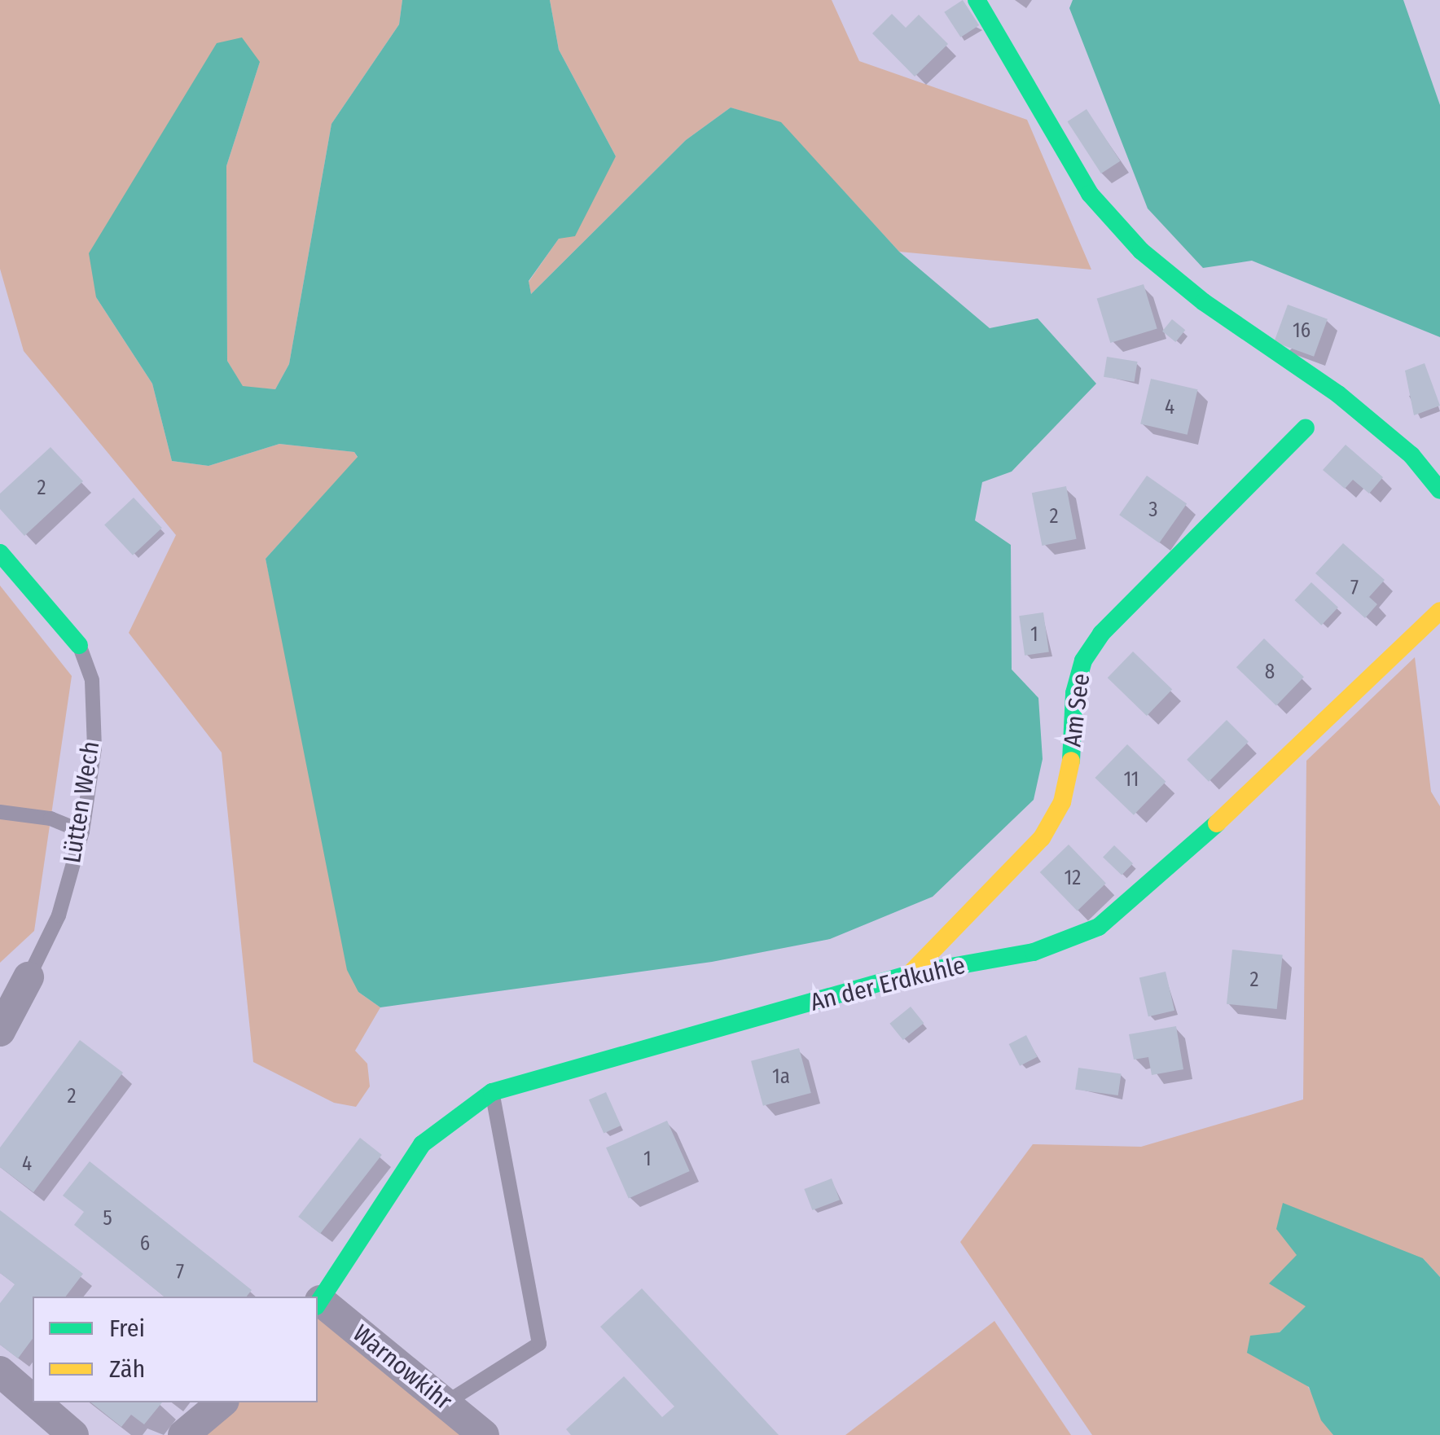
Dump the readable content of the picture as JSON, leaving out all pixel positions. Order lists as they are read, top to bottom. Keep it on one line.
{"streets":{"street":["Am See","Lütten Wech","An der Erdkuhle","Warnowkihr"]},"crossings":[["Am See","An der Erdkuhle"],["An der Erdkuhle","Warnowkihr"]],"house_numbers":["16","4","2","3","2","7","1","8","11","12","2","1a","2","1","4","5","6","7"],"legend":["Frei","Zäh"]}
